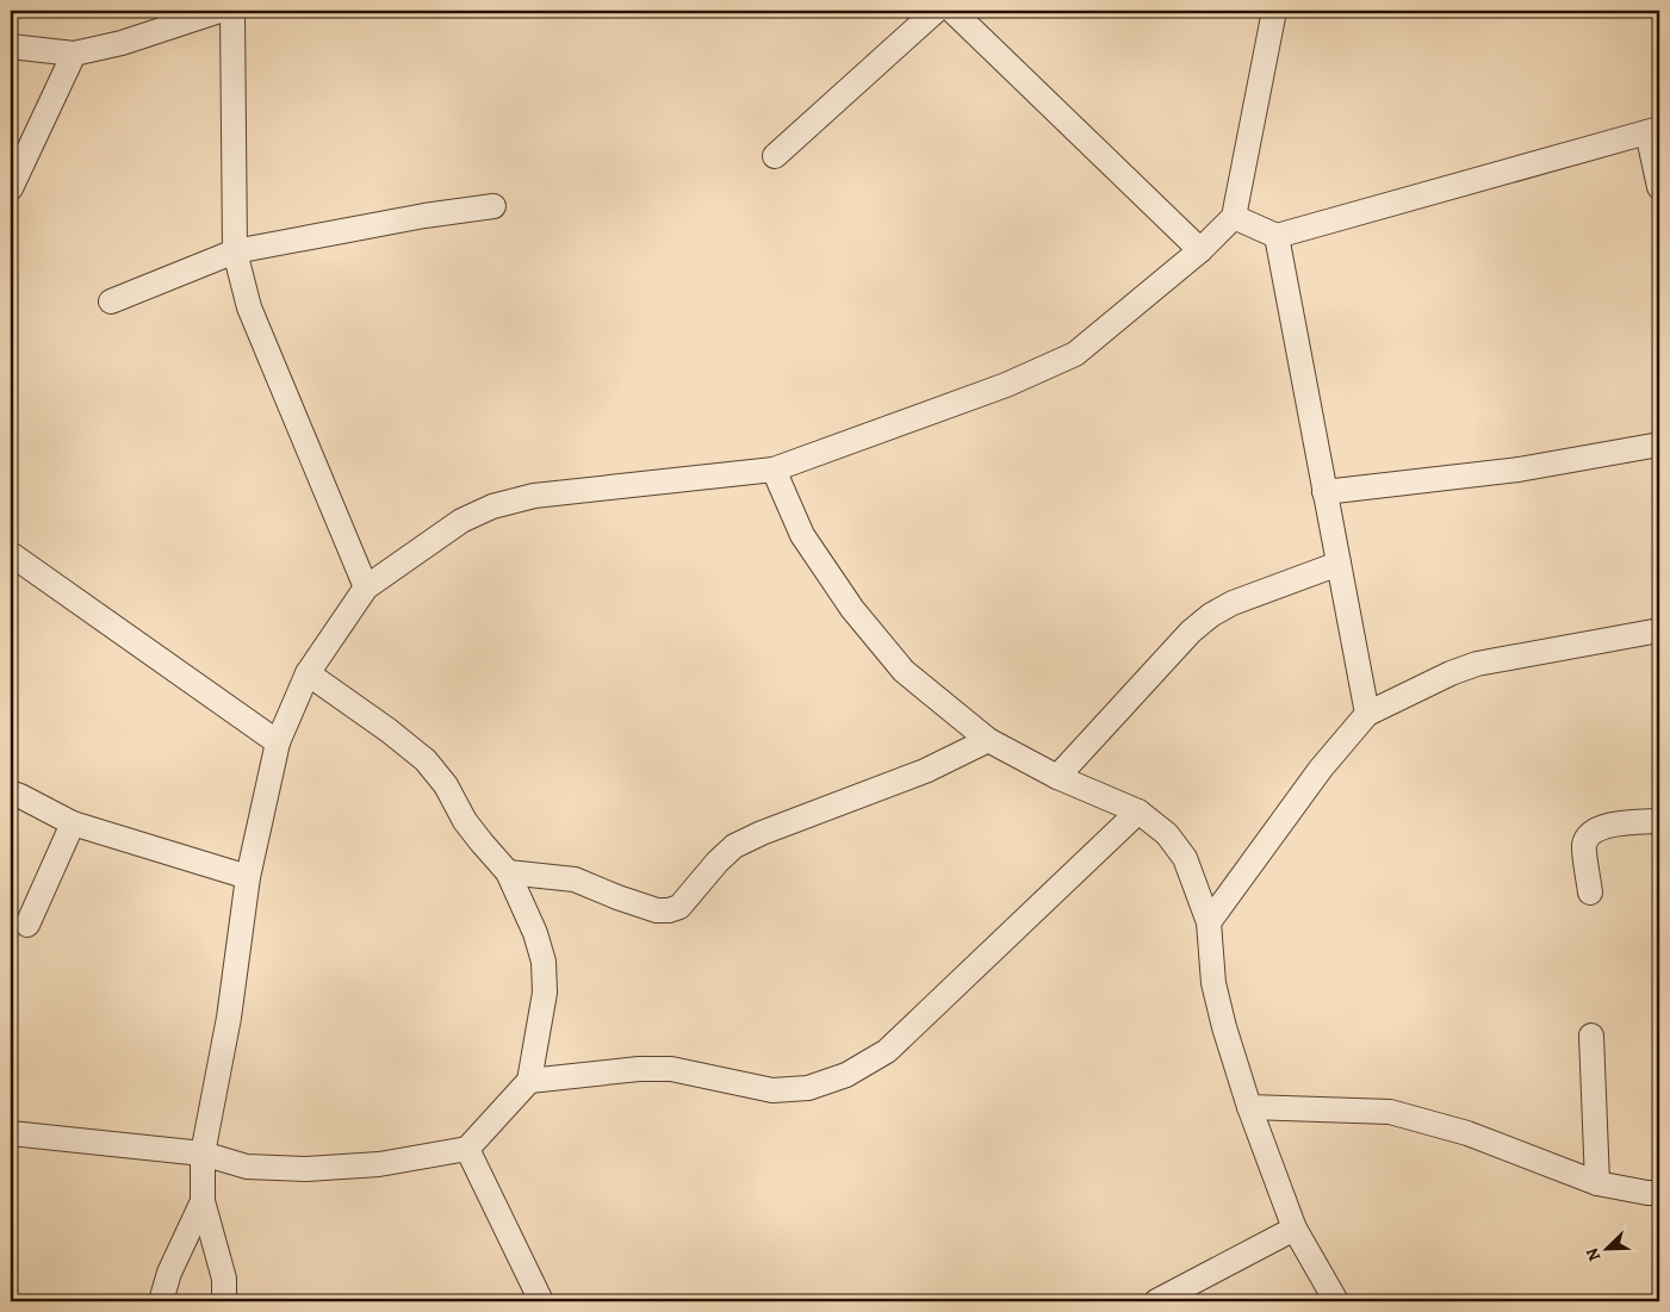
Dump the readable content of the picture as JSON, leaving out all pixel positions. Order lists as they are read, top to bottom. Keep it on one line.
{"north":"bottom left"}
